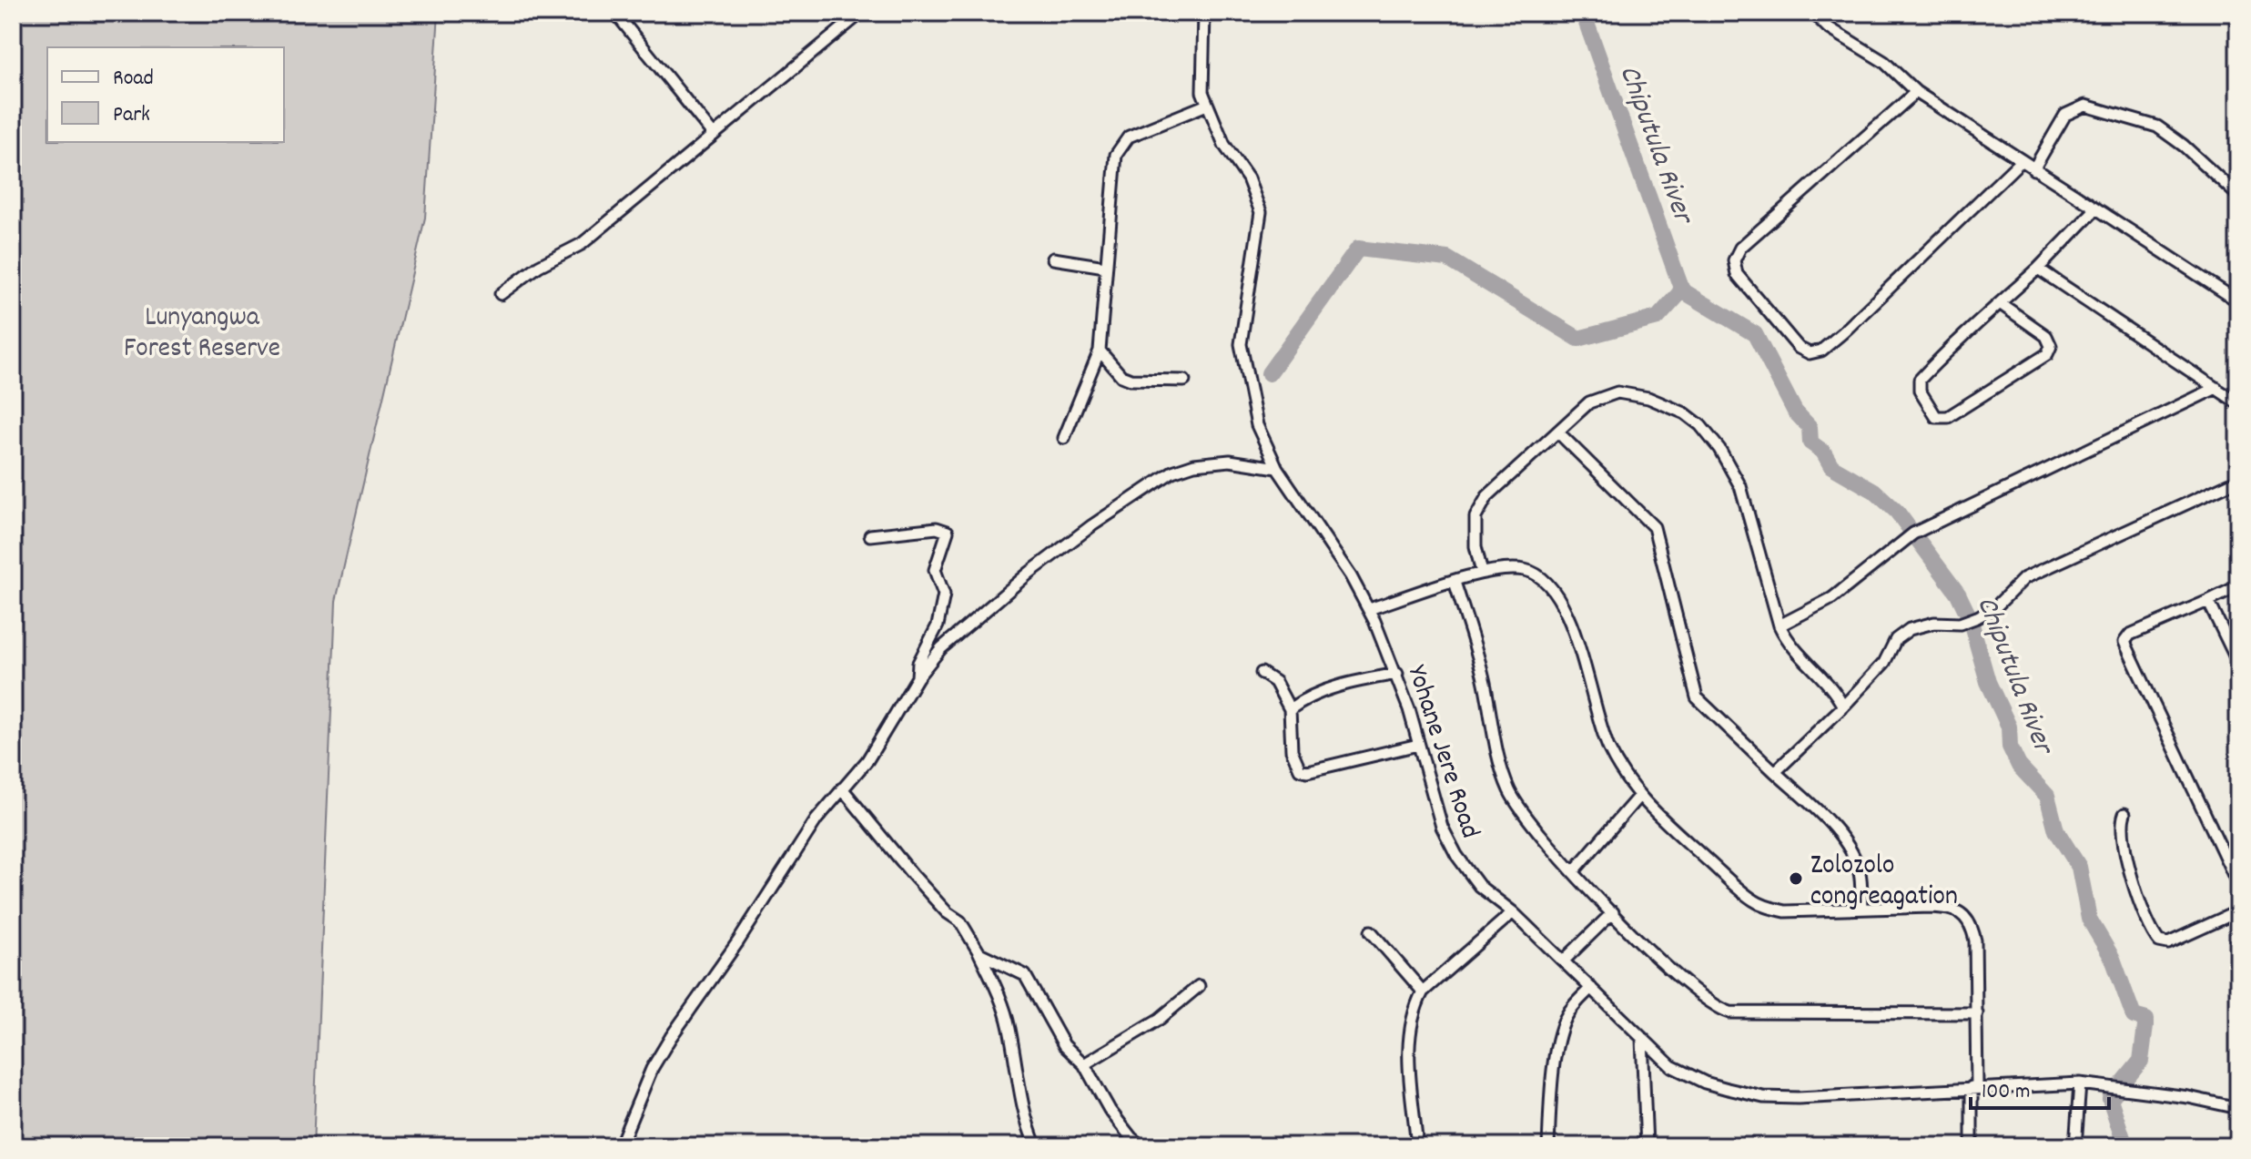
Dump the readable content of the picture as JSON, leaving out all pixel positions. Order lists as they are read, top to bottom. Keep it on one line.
{"streets":{"street":["Yohane Jere Road"]},"water":["Chiputula River"],"parks":["Lunyangwa Forest Reserve"],"places":["Zolozolo congreagation"],"legend":["Road","Park"],"scale_bar":"100 m"}
